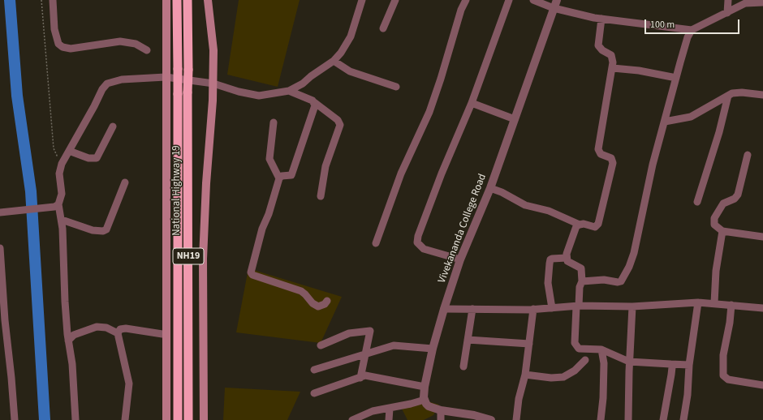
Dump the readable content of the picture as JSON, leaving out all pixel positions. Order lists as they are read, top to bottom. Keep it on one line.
{"streets":{"highway":["National Highway 19","NH19"],"street":["Vivekananda College Road"]},"scale_bar":"100 m"}
